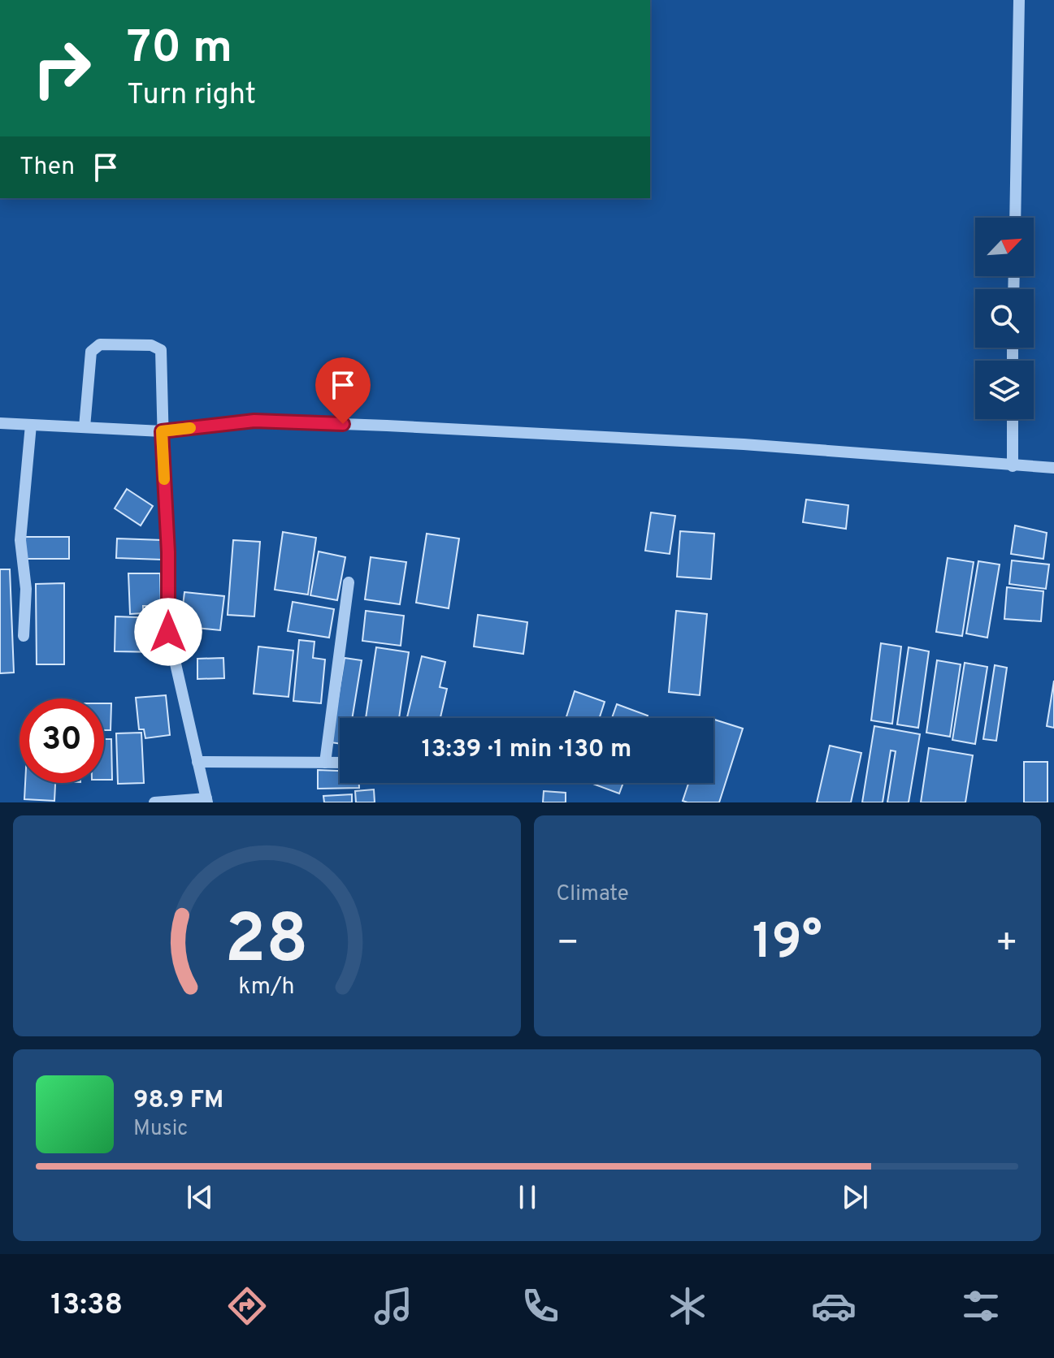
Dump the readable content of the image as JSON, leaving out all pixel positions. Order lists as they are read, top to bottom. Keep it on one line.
{"north":"top right","page":{"turn":["70 m","Turn right"],"then":"Then","limit":"30","trip":"13:39 · 1 min · 130 m","tile":"Climate","heat":["−","19°","+"],"song":["98.9 FM","Music"],"tabs":"13:38","gauge":["28","km/h"]}}
